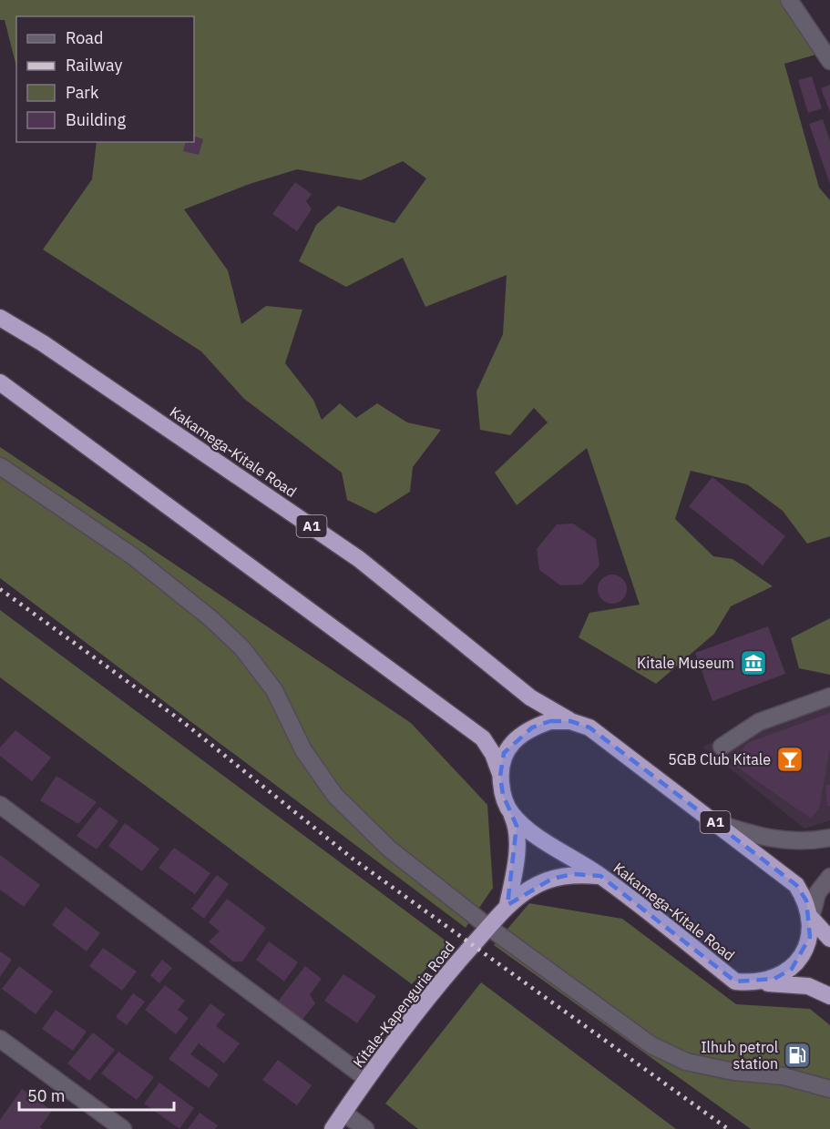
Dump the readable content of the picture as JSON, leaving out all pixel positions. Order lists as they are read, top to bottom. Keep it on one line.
{"streets":{"highway":["Kakamega-Kitale Road","A1","Kitale-Kapenguria Road"]},"crossings":[["Kakamega-Kitale Road","A1"],["Kakamega-Kitale Road","Kitale-Kapenguria Road"],["A1","Kitale-Kapenguria Road"]],"places":{"museum":["Kitale Museum"],"bar":["5GB Club Kitale"],"fuel station":["Ilhub petrol station"]},"legend":["Road","Railway","Park","Building"],"scale_bar":"50 m"}
